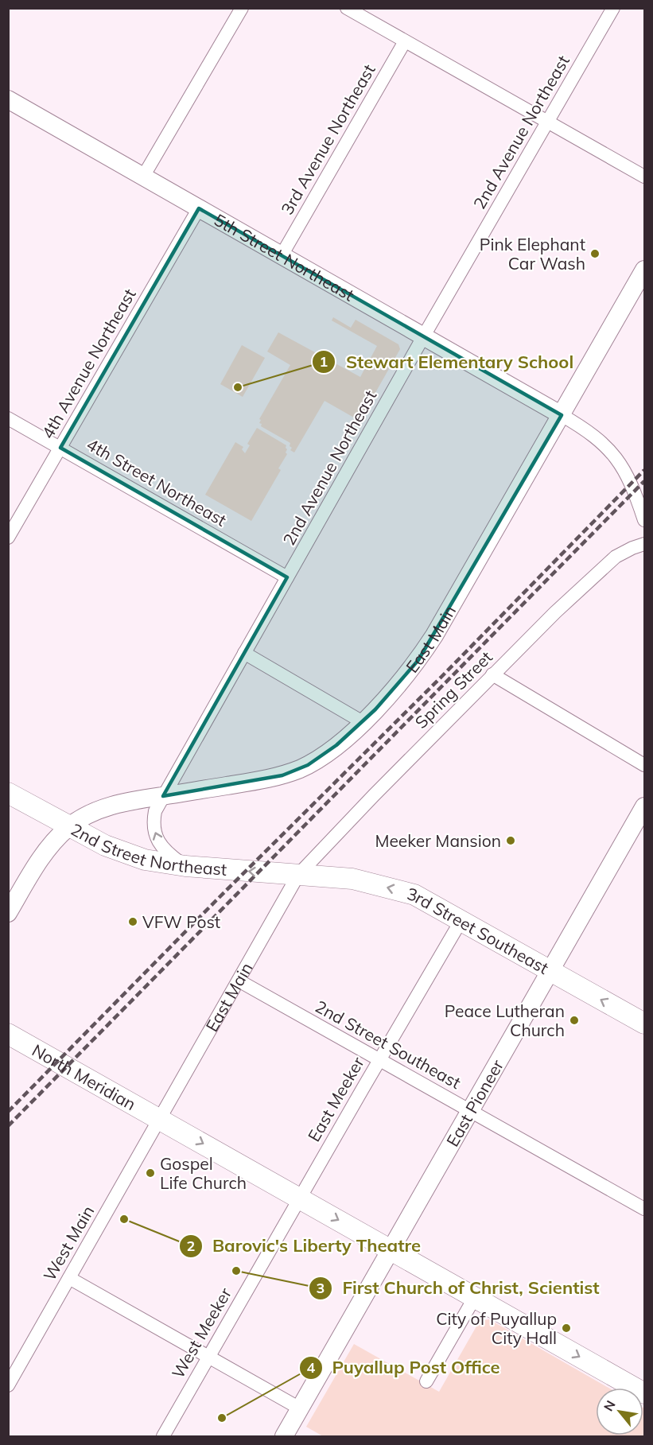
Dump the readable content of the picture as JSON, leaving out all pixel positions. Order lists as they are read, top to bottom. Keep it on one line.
{"streets":{"main road":["5th Street Northeast","East Main","2nd Street Northeast","3rd Street Southeast","North Meridian","East Pioneer"],"street":["2nd Avenue Northeast","3rd Avenue Northeast","4th Avenue Northeast","4th Street Northeast","Spring Street","2nd Street Southeast","East Meeker","West Main","West Meeker"]},"crossings":[["2nd Avenue Northeast","5th Street Northeast"],["2nd Avenue Northeast","4th Street Northeast"],["2nd Avenue Northeast","East Main"],["2nd Avenue Northeast","2nd Street Northeast"],["3rd Avenue Northeast","5th Street Northeast"],["5th Street Northeast","4th Avenue Northeast"],["5th Street Northeast","East Main"],["4th Avenue Northeast","4th Street Northeast"],["East Main","Spring Street"],["East Main","2nd Street Northeast"],["East Main","3rd Street Southeast"],["East Main","2nd Street Southeast"],["East Main","North Meridian"],["East Main","West Main"],["Spring Street","2nd Street Northeast"],["Spring Street","3rd Street Southeast"],["2nd Street Northeast","3rd Street Southeast"],["3rd Street Southeast","East Meeker"],["3rd Street Southeast","East Pioneer"],["2nd Street Southeast","East Meeker"],["2nd Street Southeast","East Pioneer"],["North Meridian","East Meeker"],["North Meridian","East Pioneer"],["North Meridian","West Main"],["North Meridian","West Meeker"],["East Meeker","West Meeker"]],"one_way":["2nd Street Northeast","3rd Street Southeast","North Meridian"],"places":["Pink Elephant Car Wash","Stewart Elementary School","Meeker Mansion","VFW Post","Peace Lutheran Church","Gospel Life Church","Barovic's Liberty Theatre","First Church of Christ, Scientist","City of Puyallup City Hall","Puyallup Post Office"],"north":"top left"}
